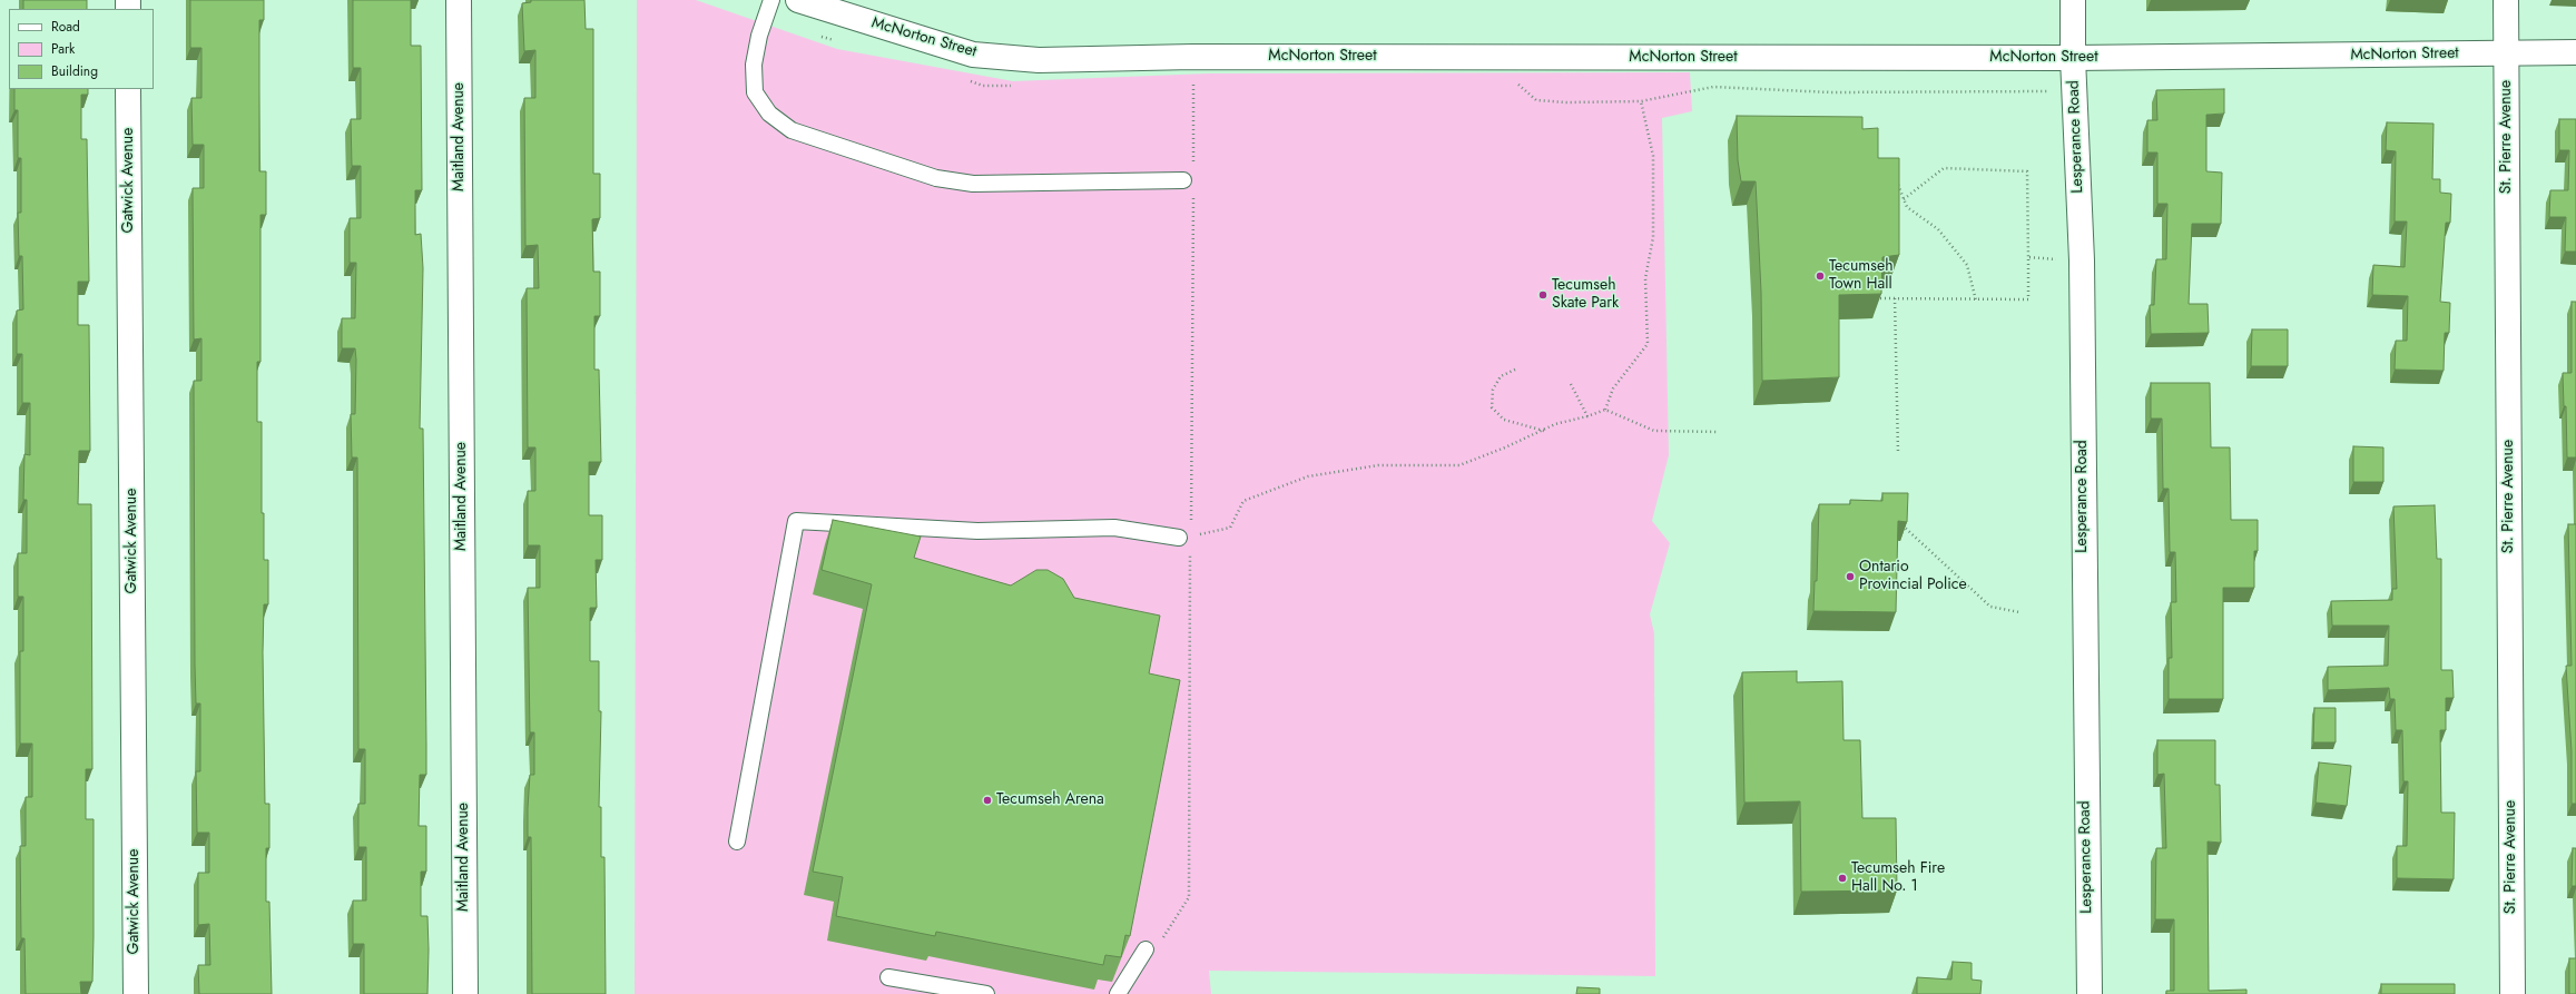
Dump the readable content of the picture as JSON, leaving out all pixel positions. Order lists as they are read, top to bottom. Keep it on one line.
{"streets":{"street":["McNorton Street","Maitland Avenue","Lesperance Road","St. Pierre Avenue","Gatwick Avenue"]},"crossings":[["McNorton Street","Lesperance Road"],["McNorton Street","St. Pierre Avenue"]],"places":["Tecumseh Town Hall","Tecumseh Skate Park","Ontario Provincial Police","Tecumseh Arena","Tecumseh Fire Hall No. 1"],"legend":["Road","Park","Building"]}
